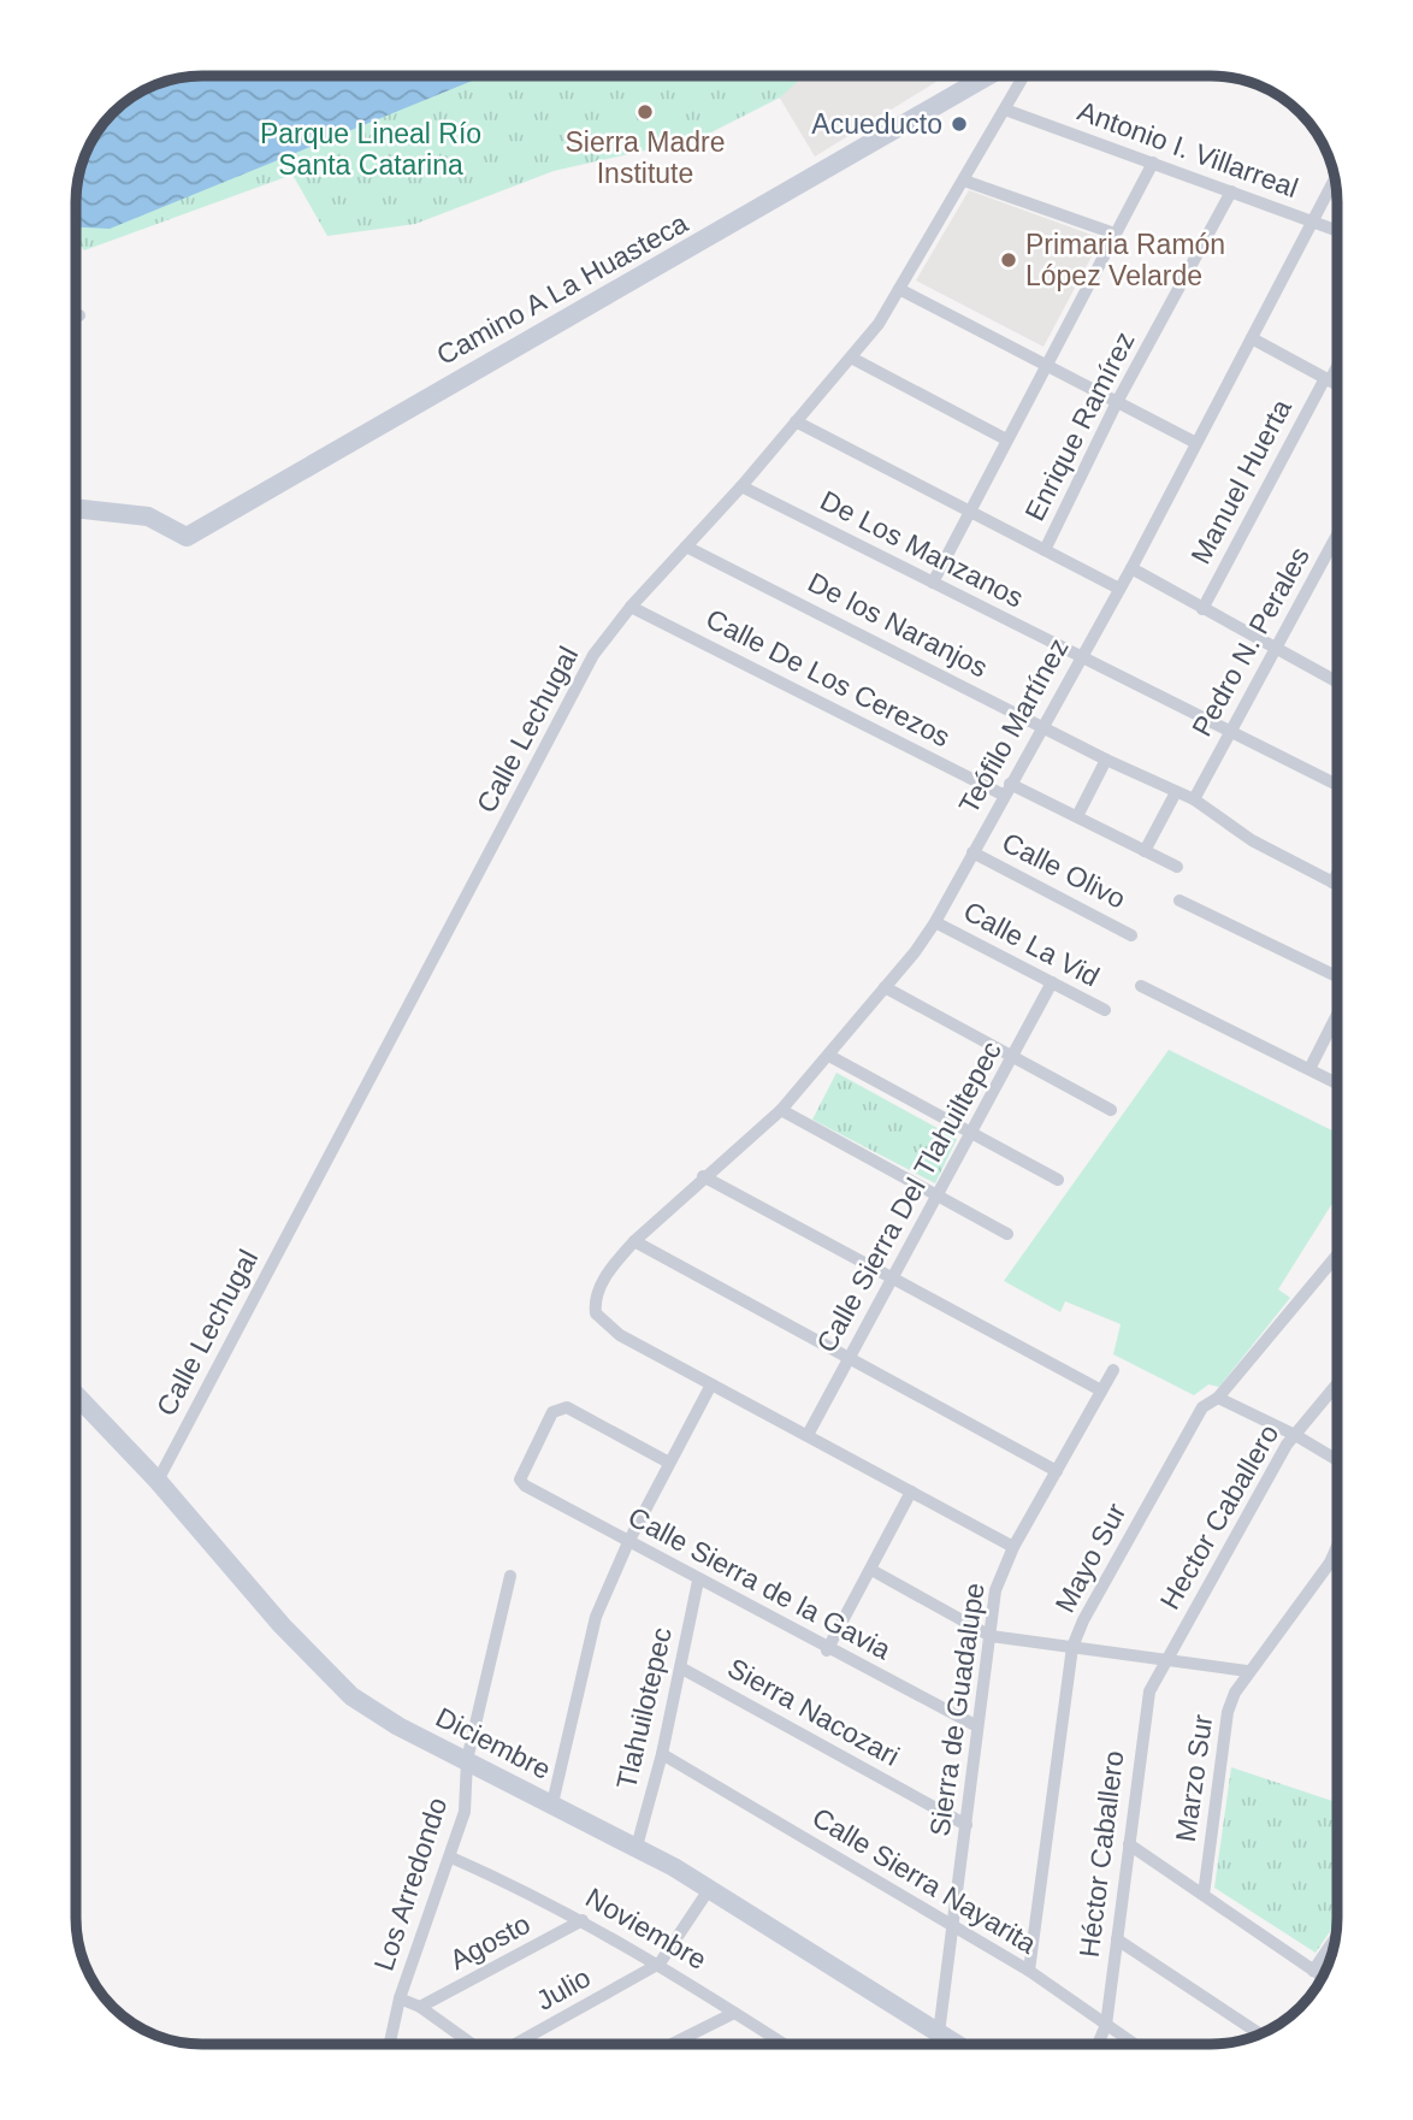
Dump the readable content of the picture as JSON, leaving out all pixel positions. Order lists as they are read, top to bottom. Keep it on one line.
{"streets":{"street":["Antonio I. Villarreal","Camino A La Huasteca","Enrique Ramírez","Manuel Huerta","De Los Manzanos","De los Naranjos","Pedro N. Perales","Calle De Los Cerezos","Teófilo Martínez","Calle Lechugal","Calle Olivo","Calle La Vid","Calle Sierra Del Tlahuiltepec","Hector Caballero","Mayo Sur","Calle Sierra de la Gavia","Tlahuilotepec","Sierra de Guadalupe","Sierra Nacozari","Diciembre","Marzo Sur","Héctor Caballero","Calle Sierra Nayarita","Los Arredondo","Noviembre","Agosto","Julio"]},"crossings":[["Antonio I. Villarreal","Enrique Ramírez"],["Antonio I. Villarreal","Teófilo Martínez"],["Antonio I. Villarreal","Calle Lechugal"],["De Los Manzanos","Pedro N. Perales"],["De Los Manzanos","Teófilo Martínez"],["De Los Manzanos","Calle Lechugal"],["De los Naranjos","Pedro N. Perales"],["De los Naranjos","Teófilo Martínez"],["De los Naranjos","Calle Lechugal"],["Calle De Los Cerezos","Teófilo Martínez"],["Calle De Los Cerezos","Calle Lechugal"],["Teófilo Martínez","Calle Olivo"],["Teófilo Martínez","Calle La Vid"],["Calle Lechugal","Diciembre"],["Calle La Vid","Calle Sierra Del Tlahuiltepec"],["Hector Caballero","Héctor Caballero"],["Mayo Sur","Calle Sierra Nayarita"],["Calle Sierra de la Gavia","Tlahuilotepec"],["Calle Sierra de la Gavia","Sierra de Guadalupe"],["Tlahuilotepec","Sierra Nacozari"],["Tlahuilotepec","Diciembre"],["Tlahuilotepec","Calle Sierra Nayarita"],["Sierra de Guadalupe","Sierra Nacozari"],["Sierra de Guadalupe","Diciembre"],["Sierra de Guadalupe","Calle Sierra Nayarita"],["Diciembre","Los Arredondo"],["Héctor Caballero","Calle Sierra Nayarita"],["Los Arredondo","Noviembre"],["Noviembre","Agosto"],["Noviembre","Julio"]],"parks":["Parque Lineal Río Santa Catarina"],"places":["Sierra Madre Institute","Acueducto","Primaria Ramón López Velarde"]}
